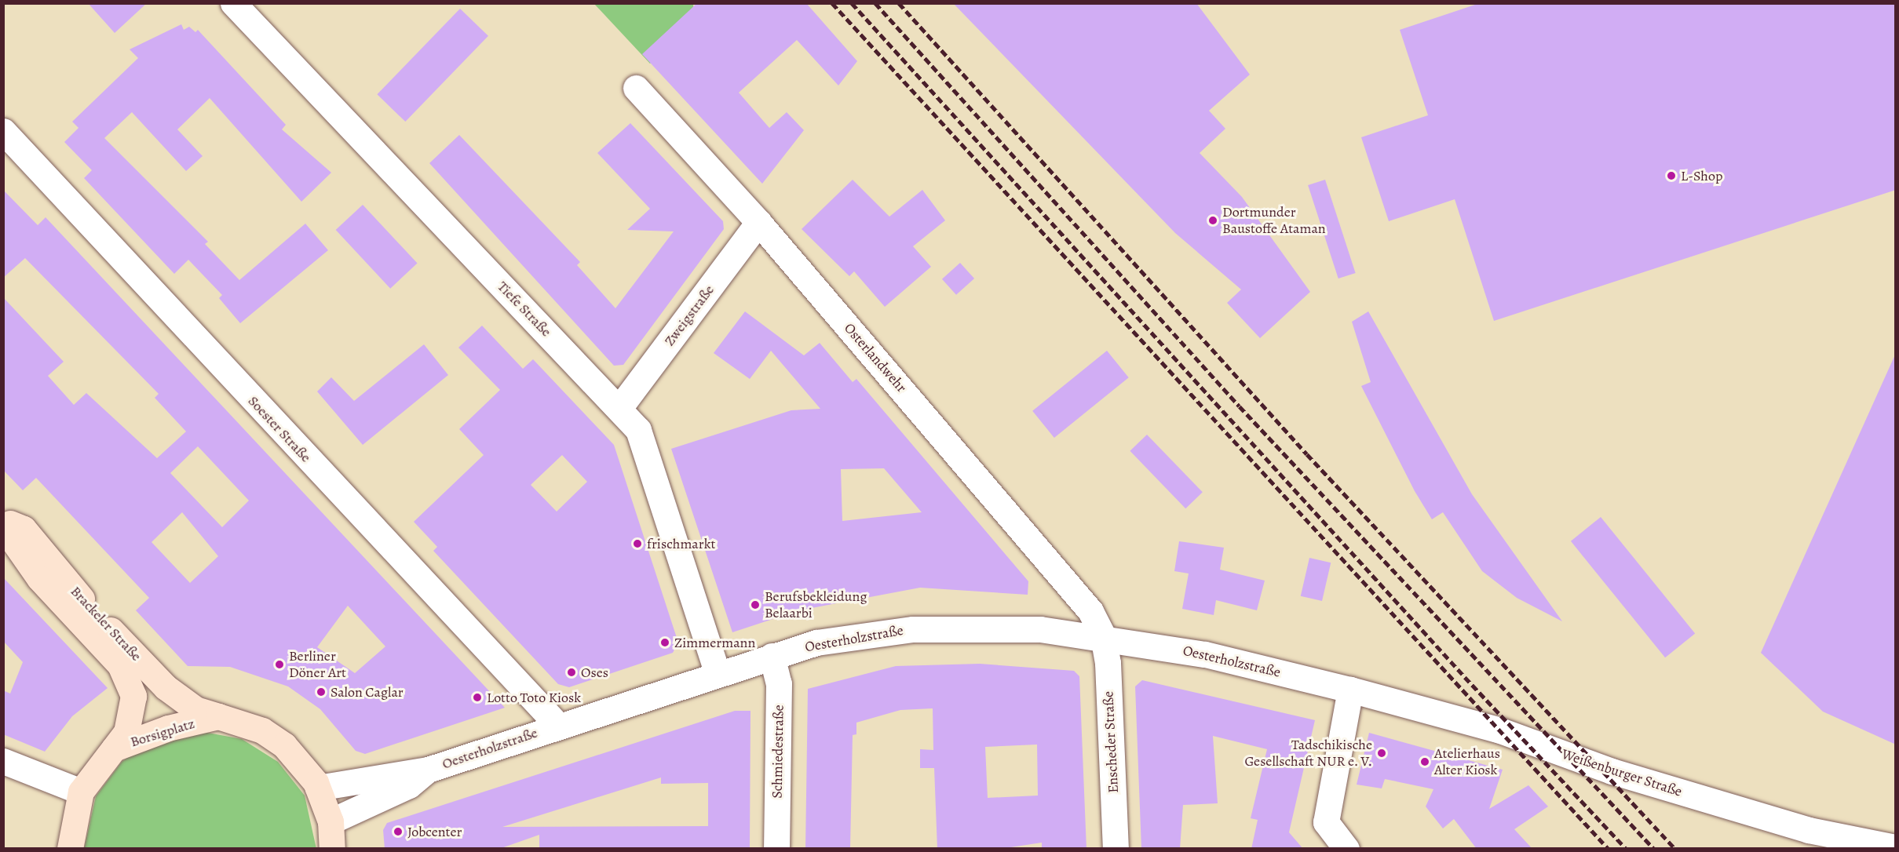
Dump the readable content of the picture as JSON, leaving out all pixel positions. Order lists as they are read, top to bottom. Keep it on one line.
{"streets":{"main road":["Brackeler Straße","Borsigplatz"],"street":["Tiefe Straße","Zweigstraße","Osterlandwehr","Soester Straße","Oesterholzstraße","Enscheder Straße","Schmiedestraße","Weißenburger Straße"]},"crossings":[["Tiefe Straße","Zweigstraße"],["Tiefe Straße","Oesterholzstraße"],["Zweigstraße","Osterlandwehr"],["Osterlandwehr","Oesterholzstraße"],["Osterlandwehr","Enscheder Straße"],["Soester Straße","Oesterholzstraße"],["Brackeler Straße","Borsigplatz"],["Oesterholzstraße","Borsigplatz"],["Oesterholzstraße","Enscheder Straße"],["Oesterholzstraße","Schmiedestraße"],["Oesterholzstraße","Weißenburger Straße"]],"places":["L-Shop","Dortmunder Baustoffe Ataman","frischmarkt","Berufsbekleidung Belaarbi","Zimmermann","Berliner Döner Art","Oses","Salon Caglar","Lotto Toto Kiosk","Tadschikische Gesellschaft NUR e. V.","Atelierhaus Alter Kiosk","Jobcenter"]}
